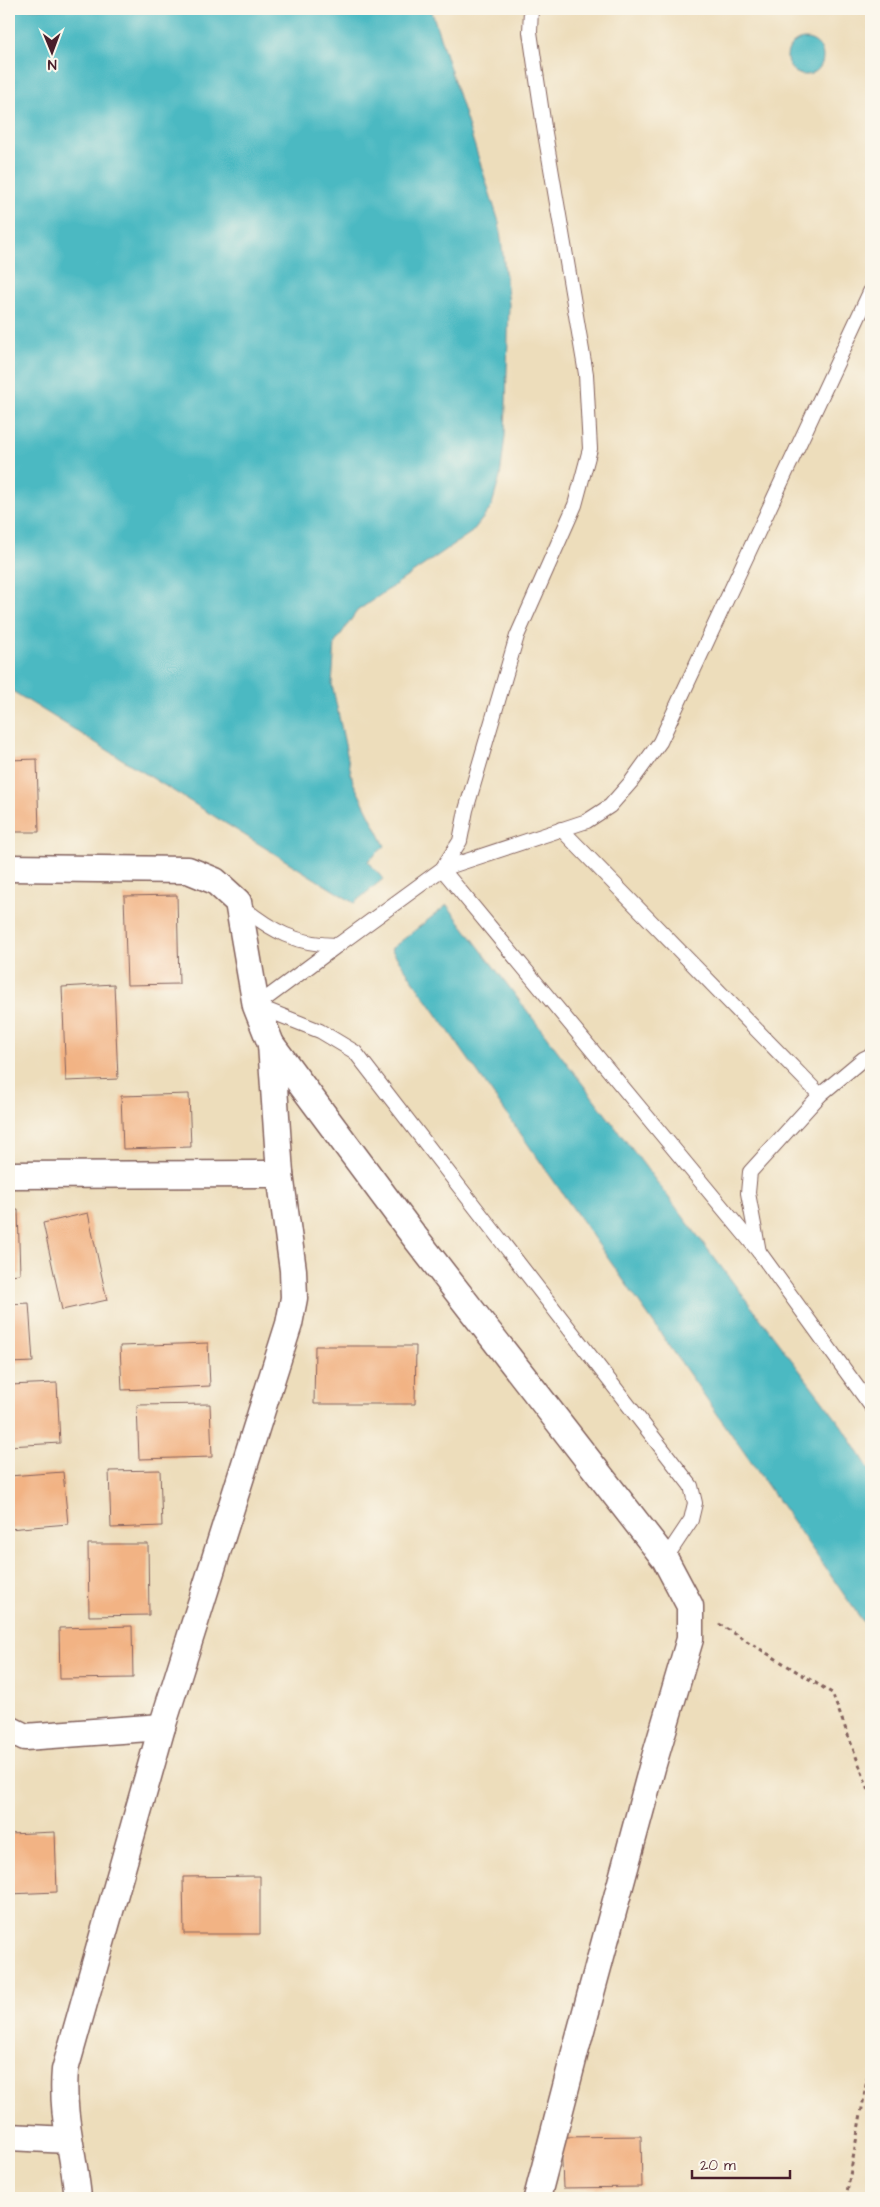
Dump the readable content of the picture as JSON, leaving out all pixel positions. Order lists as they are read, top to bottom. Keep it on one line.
{"scale_bar":"20 m","north":"bottom"}
